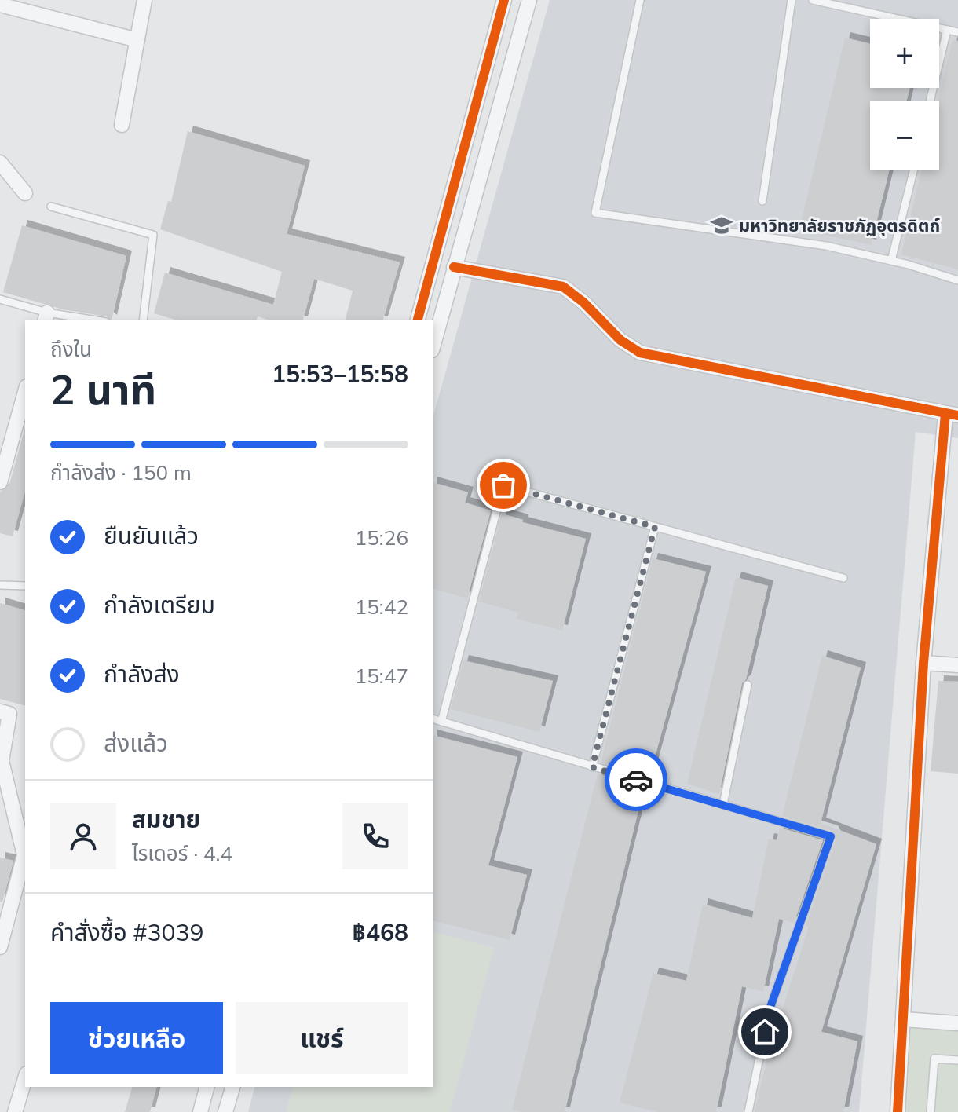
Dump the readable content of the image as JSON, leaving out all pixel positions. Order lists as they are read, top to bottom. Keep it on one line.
{"places":{"school or university":["มหาวิทยาลัยราชภัฏอุตรดิตถ์"]},"page":{"map_buttons":["+","−"],"heading":["2 นาที","ถึงใน","15:53–15:58"],"panel":["สมชาย","ไรเดอร์ · 4.4","คำสั่งซื้อ #3039","฿468"],"bar":"กำลังส่ง · 150 m","list":[["ยืนยันแล้ว","15:26"],["กำลังเตรียม","15:42"],["กำลังส่ง","15:47"],"ส่งแล้ว"],"buttons":["ช่วยเหลือ","แชร์"]}}
